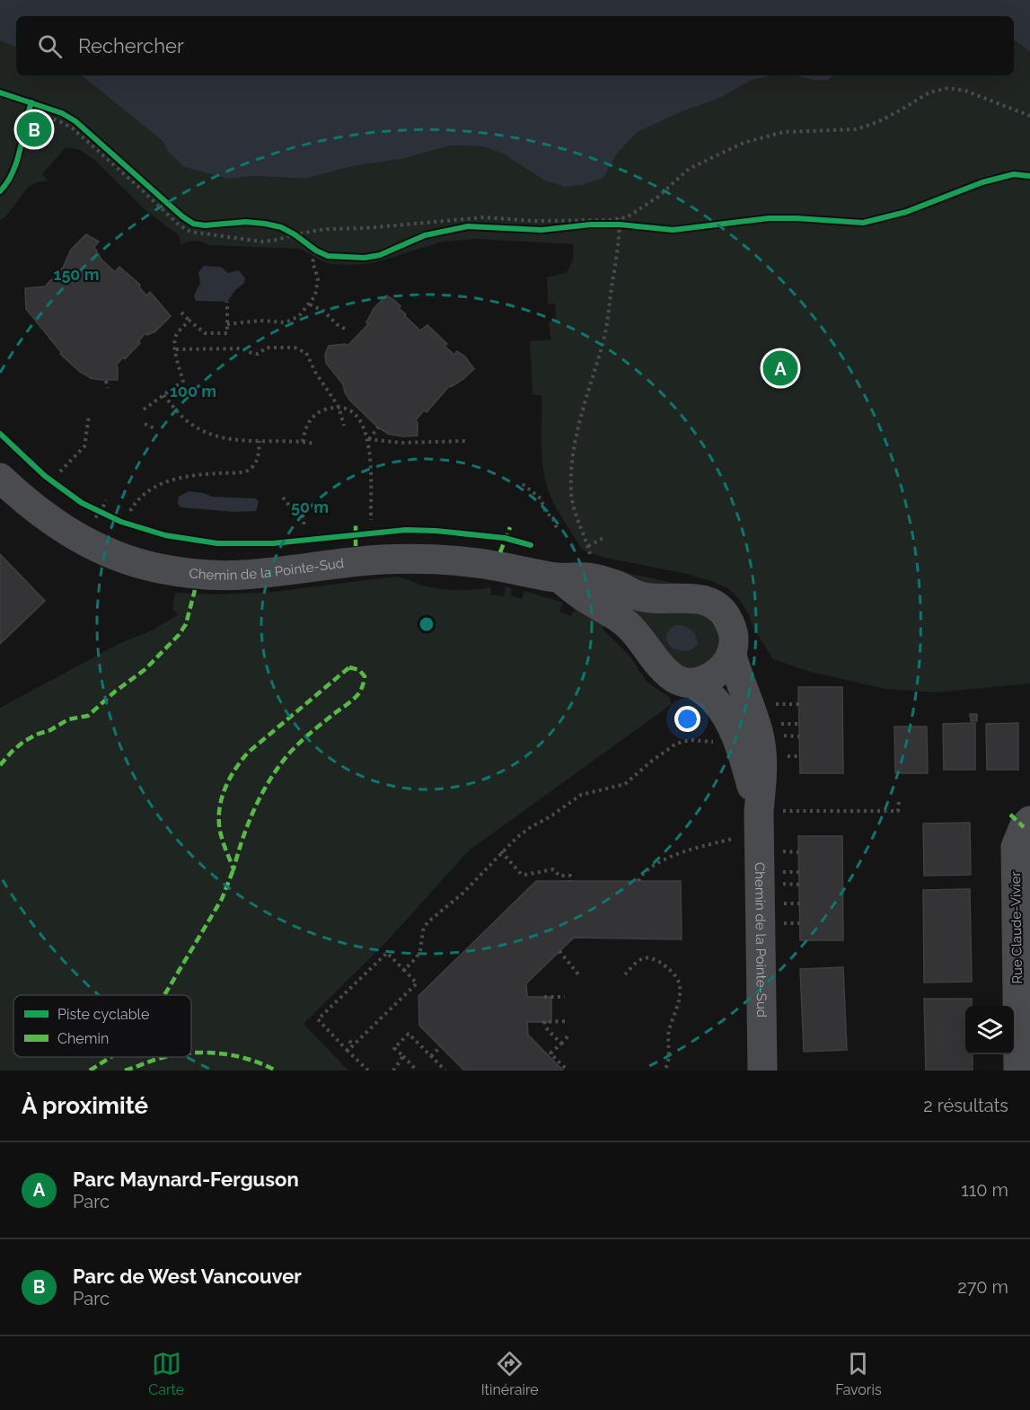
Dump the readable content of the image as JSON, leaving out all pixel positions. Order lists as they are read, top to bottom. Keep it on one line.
{"streets":{"street":["Chemin de la Pointe-Sud","Rue Claude-Vivier"]},"legend":["Piste cyclable","Chemin"],"page":{"search":"Rechercher","pins":["B","A"],"heading":["À proximité","2 résultats"],"list":[{"mark":"A","name":"Parc Maynard-Ferguson","note":"Parc","value":"110 m"},{"mark":"B","name":"Parc de West Vancouver","note":"Parc","value":"270 m"}],"nav":["Carte","Itinéraire","Favoris"]},"rings":["150 m","100 m","50 m"]}
